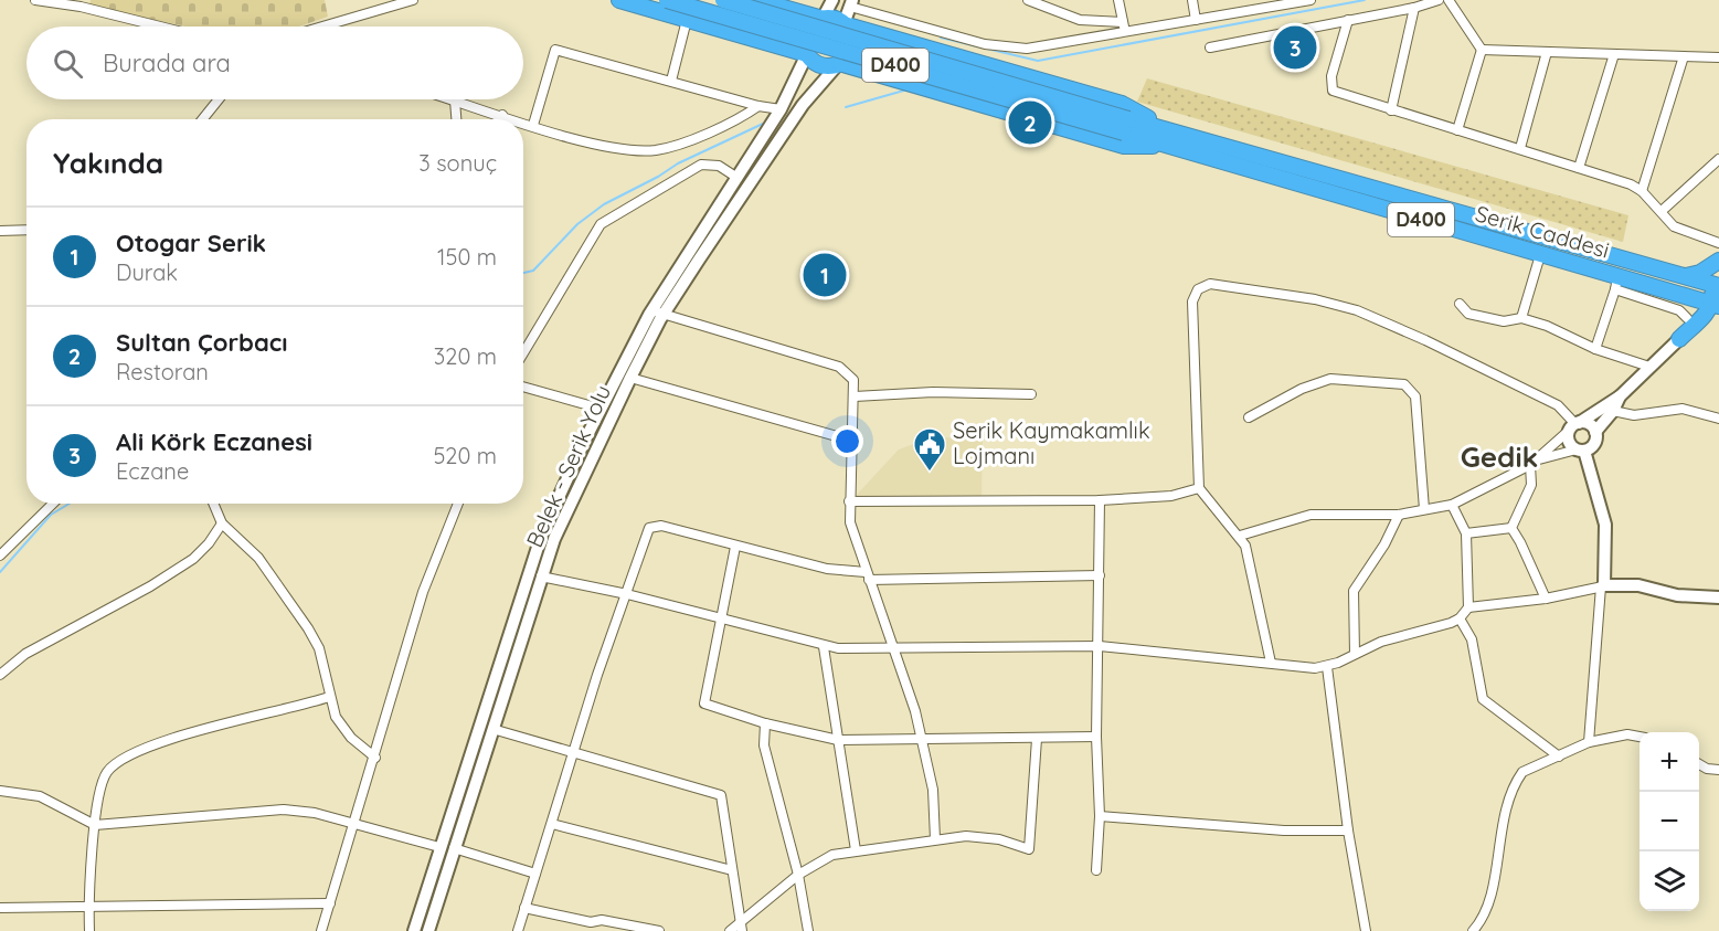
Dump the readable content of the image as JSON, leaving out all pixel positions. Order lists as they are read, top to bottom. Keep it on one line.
{"streets":{"highway":["D400","Serik Caddesi"],"main road":["Belek - Serik Yolu"]},"crossings":[["D400","Serik Caddesi"]],"districts":["Gedik"],"places":{"public building":["Serik Kaymakamlık Lojmanı"]},"page":{"pins":["3","2","1"],"search":"Burada ara","heading":["Yakında","3 sonuç"],"list":[{"mark":"1","name":"Otogar Serik","note":"Durak","value":"150 m"},{"mark":"2","name":"Sultan Çorbacı","note":"Restoran","value":"320 m"},{"mark":"3","name":"Ali Körk Eczanesi","note":"Eczane","value":"520 m"}],"map_buttons":["+","−"]}}
